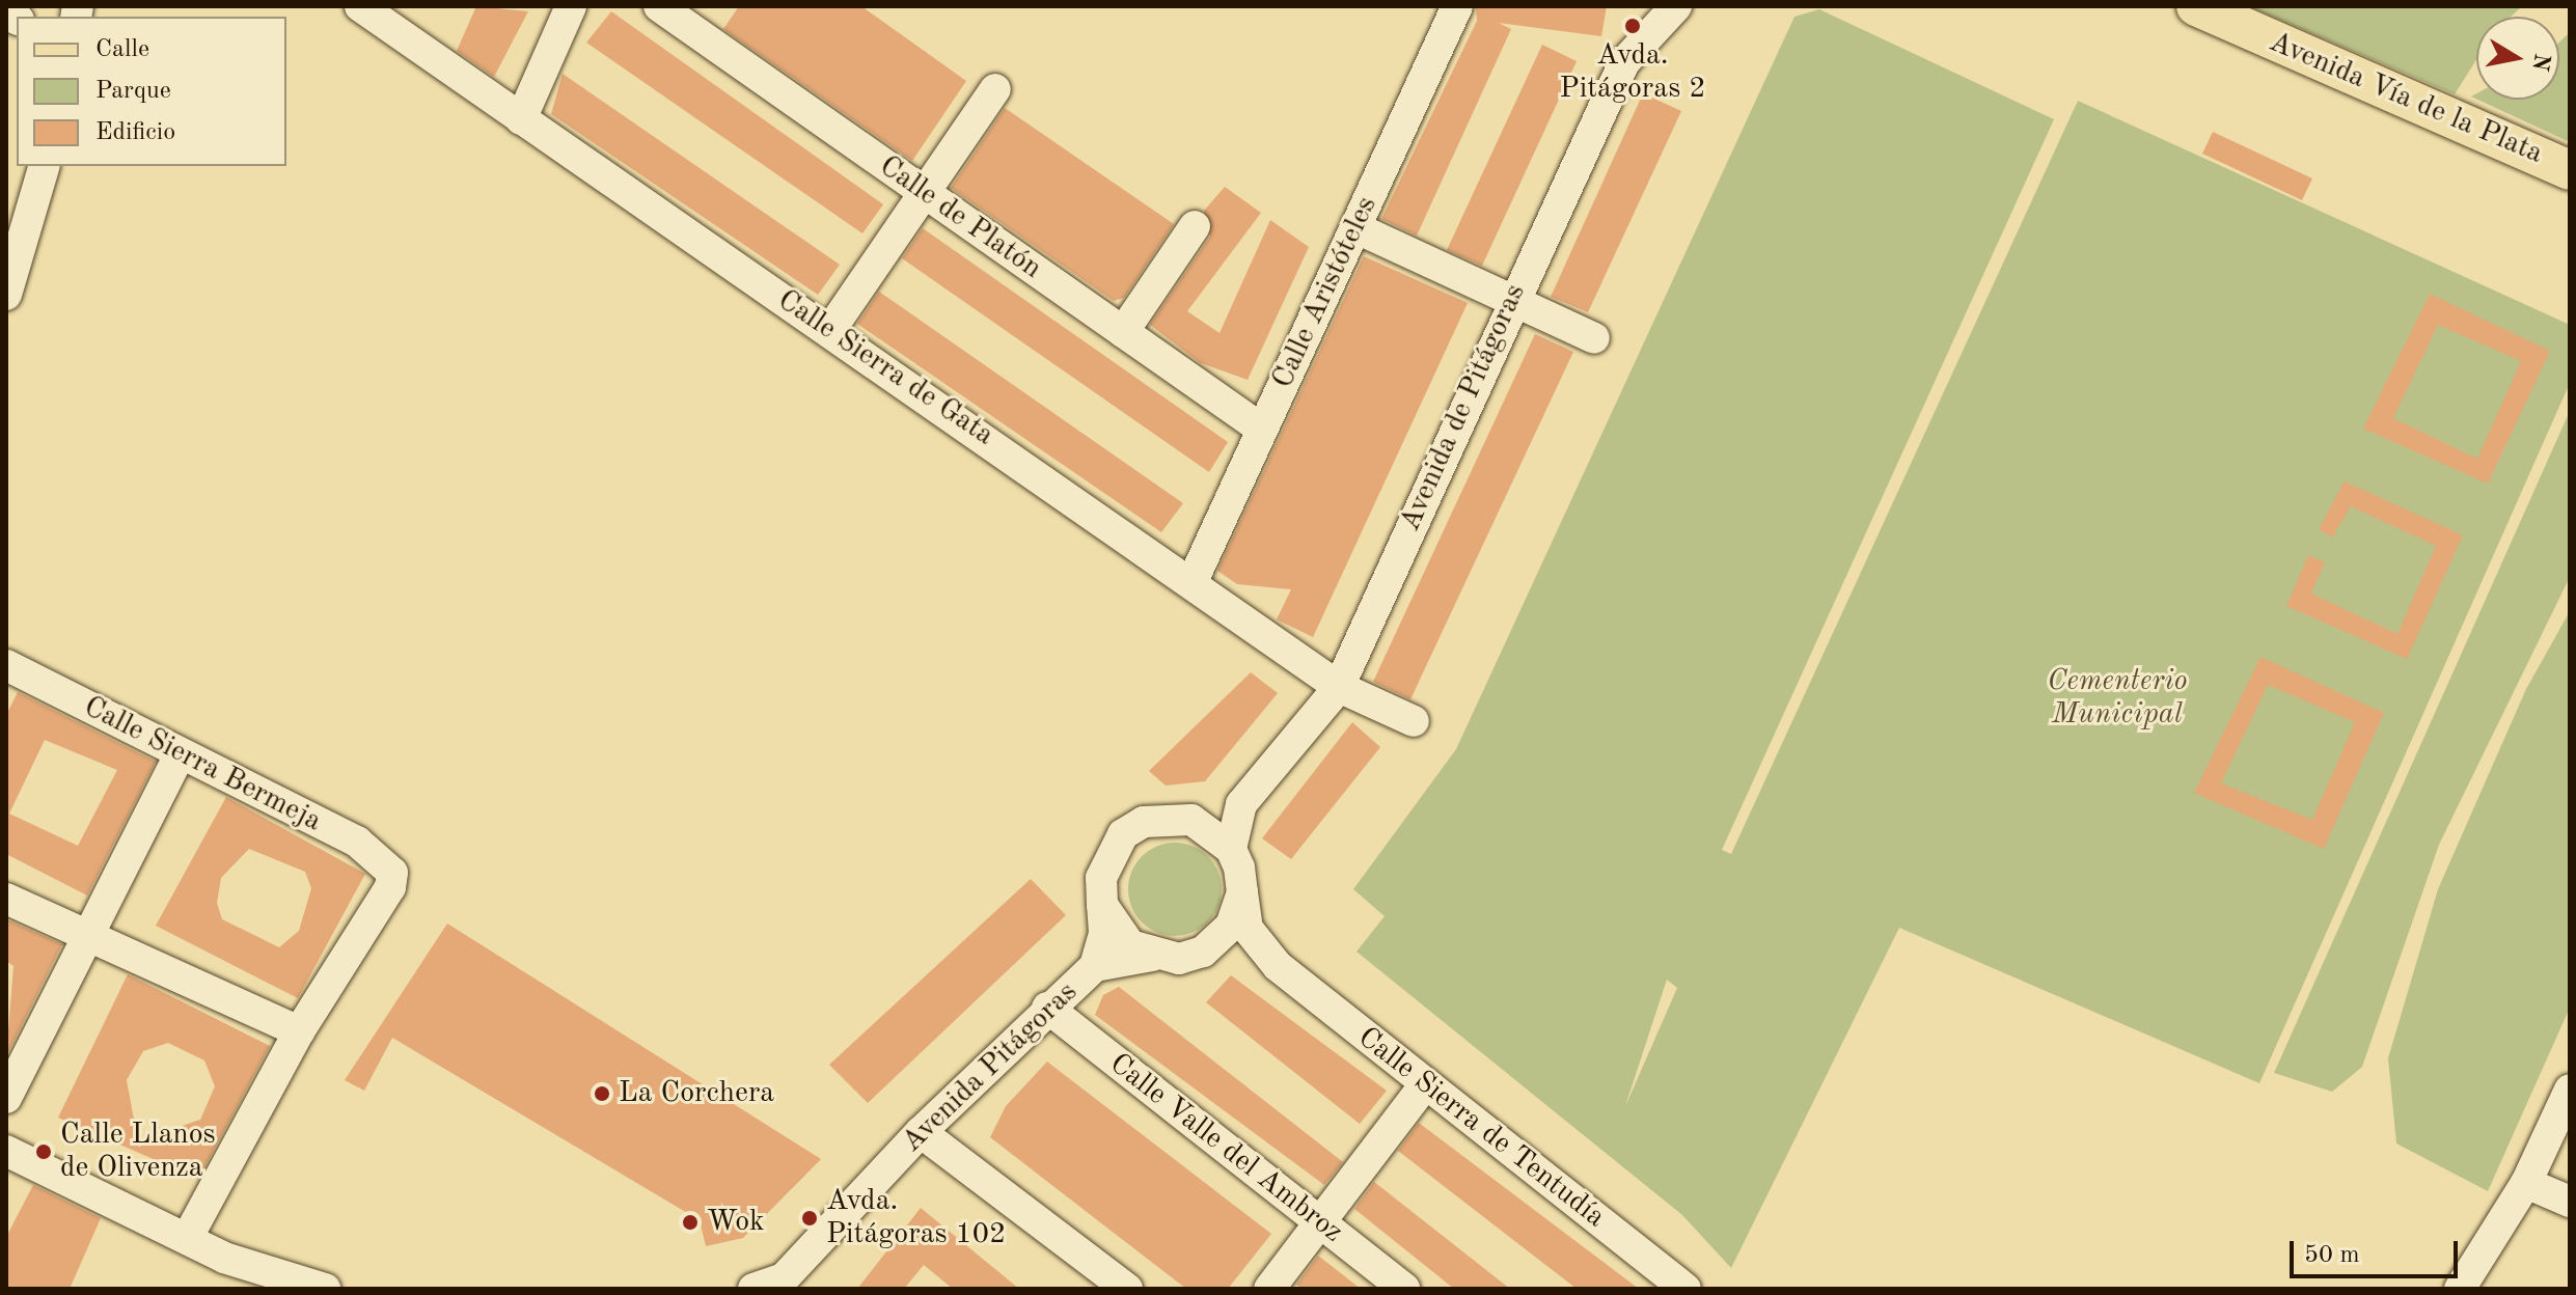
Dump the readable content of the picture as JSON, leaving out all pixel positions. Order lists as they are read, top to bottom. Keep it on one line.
{"streets":{"main road":["Avenida Vía de la Plata"],"street":["Calle de Platón","Calle Aristóteles","Calle Sierra de Gata","Avenida de Pitágoras","Calle Sierra Bermeja","Avenida Pitágoras","Calle Sierra de Tentudía","Calle Valle del Ambroz"]},"crossings":[["Calle de Platón","Calle Aristóteles"],["Calle Aristóteles","Calle Sierra de Gata"],["Calle Sierra de Gata","Avenida de Pitágoras"],["Avenida de Pitágoras","Avenida Pitágoras"],["Avenida de Pitágoras","Calle Sierra de Tentudía"],["Avenida Pitágoras","Calle Sierra de Tentudía"],["Avenida Pitágoras","Calle Valle del Ambroz"]],"parks":["Cementerio Municipal"],"places":["Avda. Pitágoras 2","La Corchera","Calle Llanos de Olivenza","Avda. Pitágoras 102","Wok"],"legend":["Calle","Parque","Edificio"],"scale_bar":"50 m","north":"right"}
